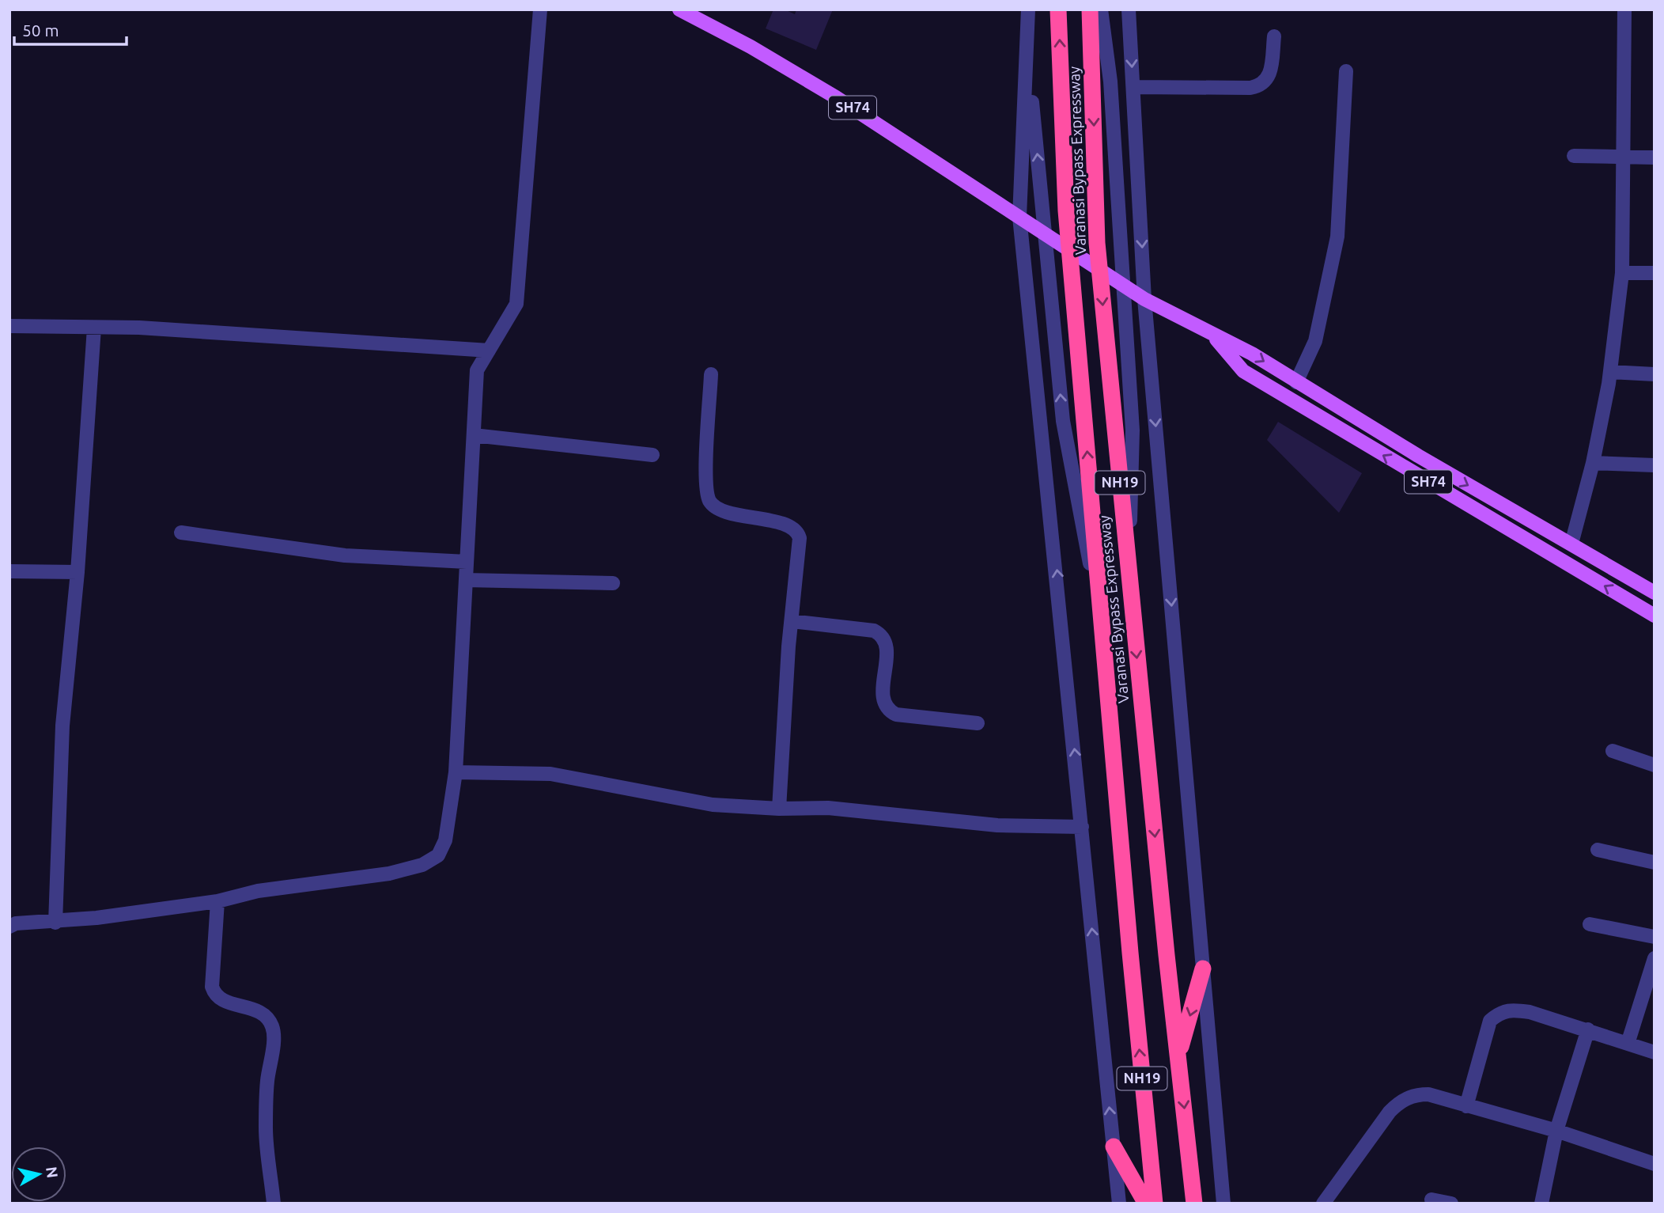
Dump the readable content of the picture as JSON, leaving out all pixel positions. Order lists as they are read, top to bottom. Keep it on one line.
{"streets":{"highway":["Varanasi Bypass Expressway","NH19"],"main road":["SH74"]},"scale_bar":"50 m","north":"right"}
